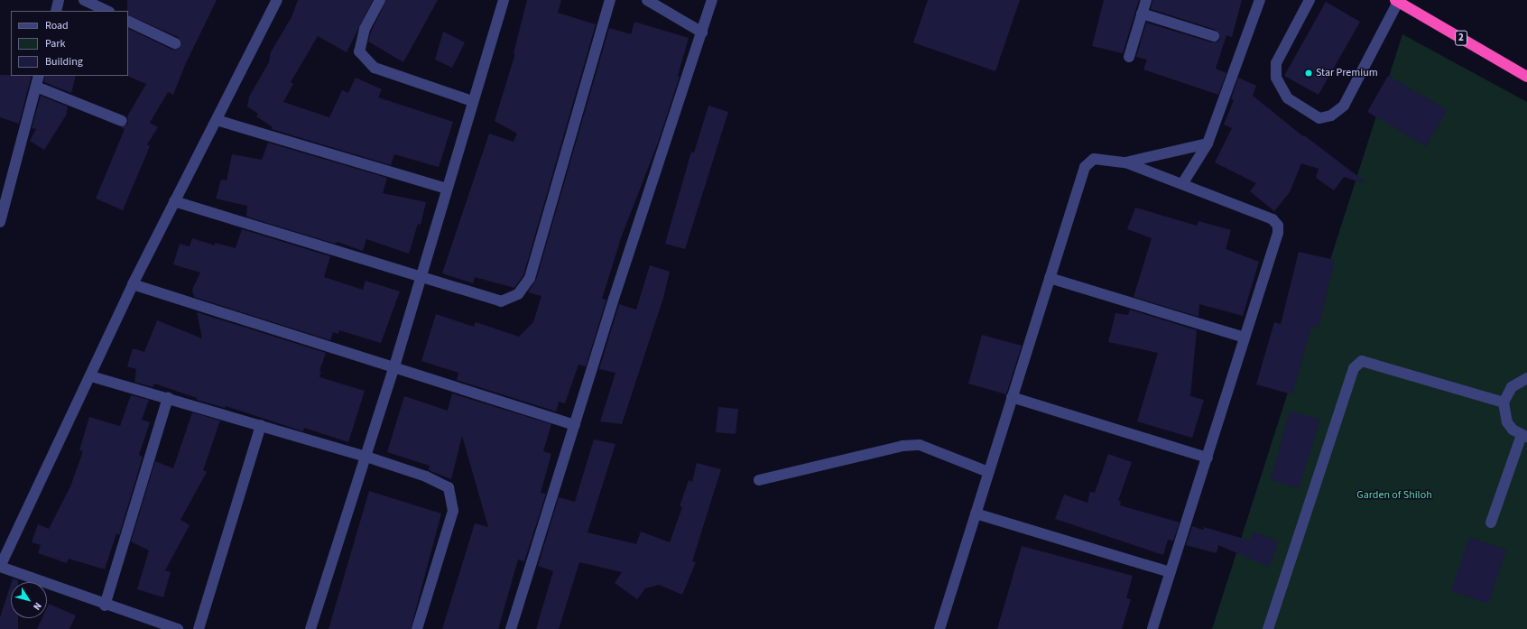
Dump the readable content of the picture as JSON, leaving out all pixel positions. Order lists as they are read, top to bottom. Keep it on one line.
{"streets":{"highway":["2"]},"parks":["Garden of Shiloh"],"places":["Star Premium"],"legend":["Road","Park","Building"],"north":"bottom right"}
